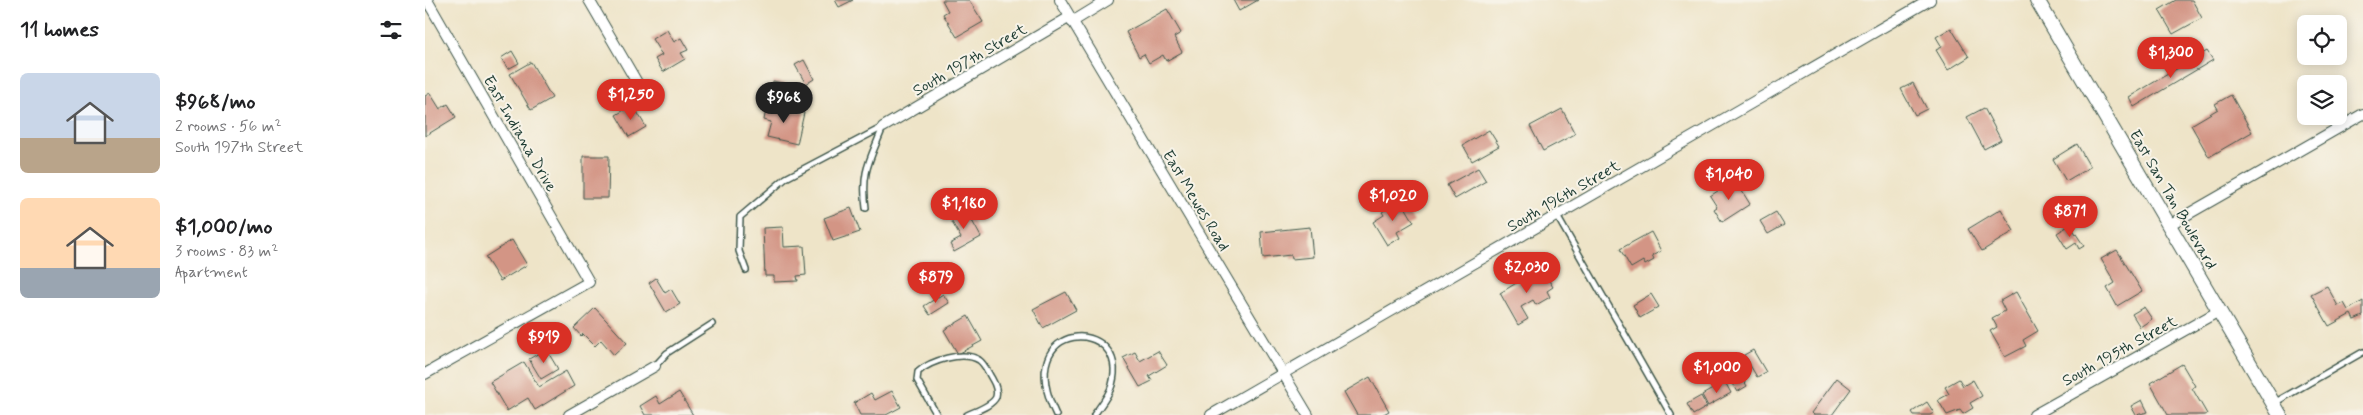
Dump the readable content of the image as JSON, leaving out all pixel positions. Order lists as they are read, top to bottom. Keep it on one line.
{"streets":{"street":["South 197th Street","East Indiana Drive","South 196th Street","East San Tan Boulevard","East Mewes Road","South 195th Street"]},"crossings":[["South 197th Street","East Mewes Road"],["South 196th Street","East Mewes Road"],["East San Tan Boulevard","South 195th Street"]],"page":{"heading":"11 homes","price":["$1,300","$1,250","$968","$1,040","$1,020","$1,180","$871","$2,030","$879","$919","$1,000"],"list":[{"name":"$968/mo","note":"2 rooms · 56 m² · South 197th Street"},{"name":"$1,000/mo","note":"3 rooms · 83 m² · Apartment"}]}}
